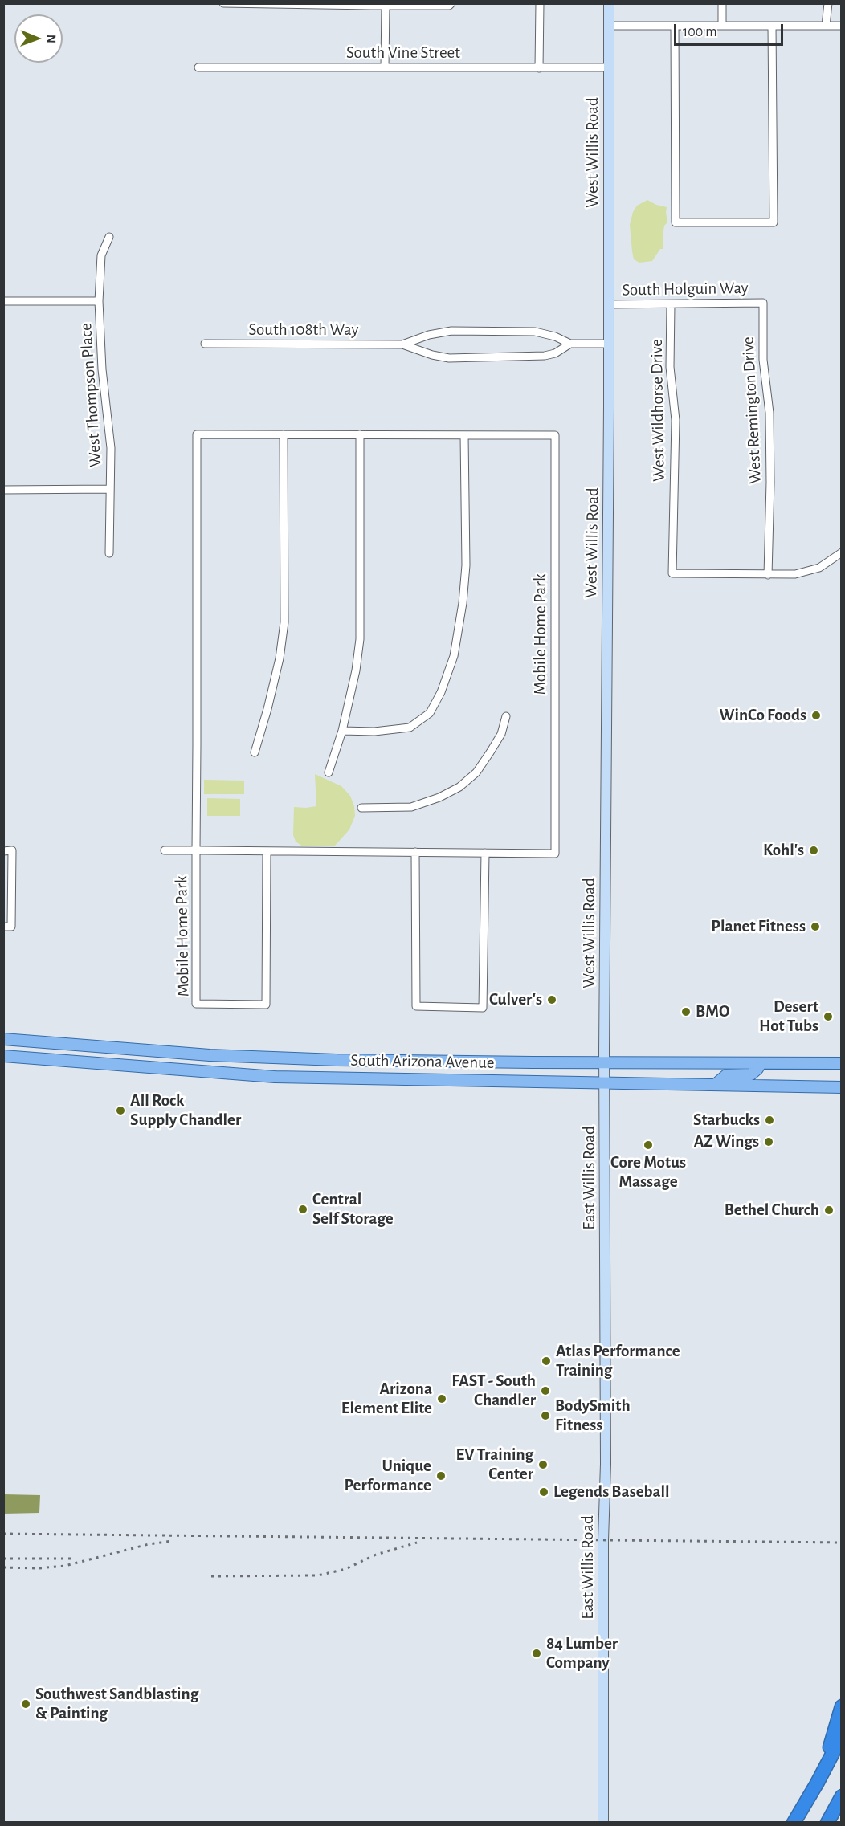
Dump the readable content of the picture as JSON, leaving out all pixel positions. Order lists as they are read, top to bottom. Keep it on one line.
{"streets":{"main road":["South Arizona Avenue"],"street":["South Vine Street","West Willis Road","South Holguin Way","South 108th Way","West Thompson Place","West Wildhorse Drive","West Remington Drive","Mobile Home Park","East Willis Road"]},"crossings":[["South Vine Street","West Willis Road"],["West Willis Road","South Holguin Way"],["West Willis Road","South 108th Way"],["West Willis Road","South Arizona Avenue"],["West Willis Road","East Willis Road"],["South Holguin Way","West Wildhorse Drive"],["South Holguin Way","West Remington Drive"],["West Wildhorse Drive","West Remington Drive"],["South Arizona Avenue","East Willis Road"]],"places":["WinCo Foods","Kohl's","Planet Fitness","Culver's","BMO","Desert Hot Tubs","All Rock Supply Chandler","Starbucks","AZ Wings","Core Motus Massage","Central Self Storage","Bethel Church","Atlas Performance Training","FAST - South Chandler","Arizona Element Elite","BodySmith Fitness","EV Training Center","Unique Performance","Legends Baseball","84 Lumber Company","Southwest Sandblasting & Painting"],"scale_bar":"100 m","north":"right"}
